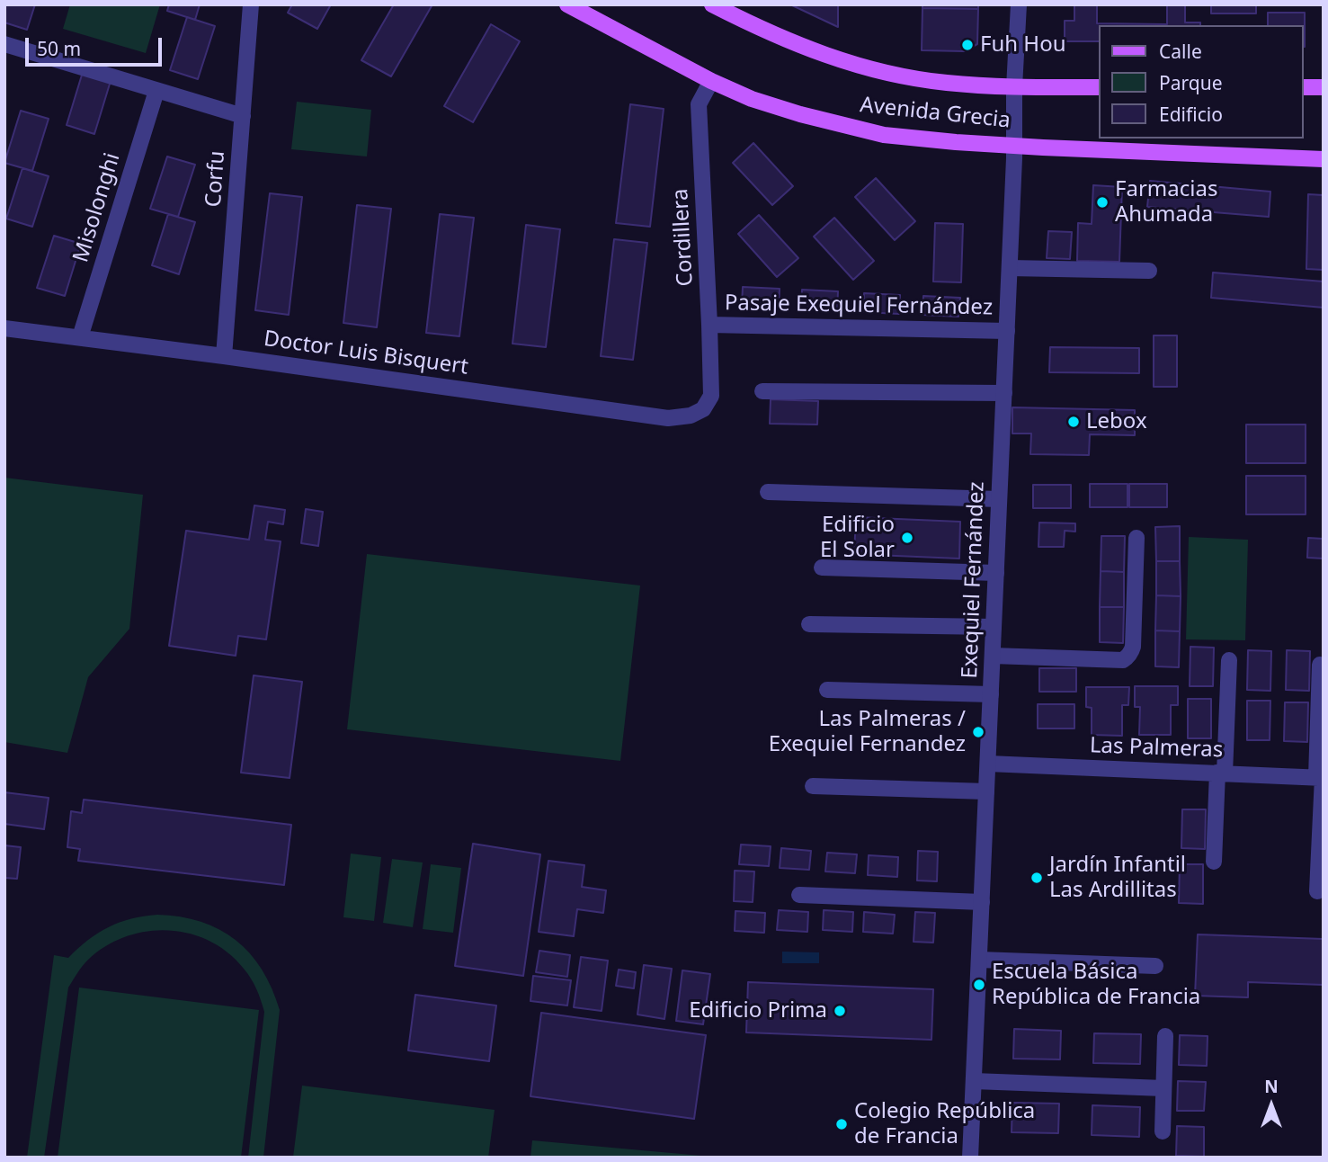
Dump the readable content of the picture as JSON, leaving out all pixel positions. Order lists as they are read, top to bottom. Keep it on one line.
{"streets":{"main road":["Avenida Grecia"],"street":["Corfu","Misolonghi","Cordillera","Pasaje Exequiel Fernández","Doctor Luis Bisquert","Exequiel Fernández","Las Palmeras"]},"crossings":[["Avenida Grecia","Cordillera"],["Avenida Grecia","Exequiel Fernández"],["Corfu","Doctor Luis Bisquert"],["Misolonghi","Doctor Luis Bisquert"],["Cordillera","Pasaje Exequiel Fernández"],["Cordillera","Doctor Luis Bisquert"],["Pasaje Exequiel Fernández","Exequiel Fernández"],["Exequiel Fernández","Las Palmeras"]],"places":["Fuh Hou","Farmacias Ahumada","Lebox","Edificio El Solar","Las Palmeras / Exequiel Fernandez","Jardín Infantil Las Ardillitas","Escuela Básica República de Francia","Edificio Prima","Colegio República de Francia"],"legend":["Calle","Parque","Edificio"],"scale_bar":"50 m","north":"top"}
